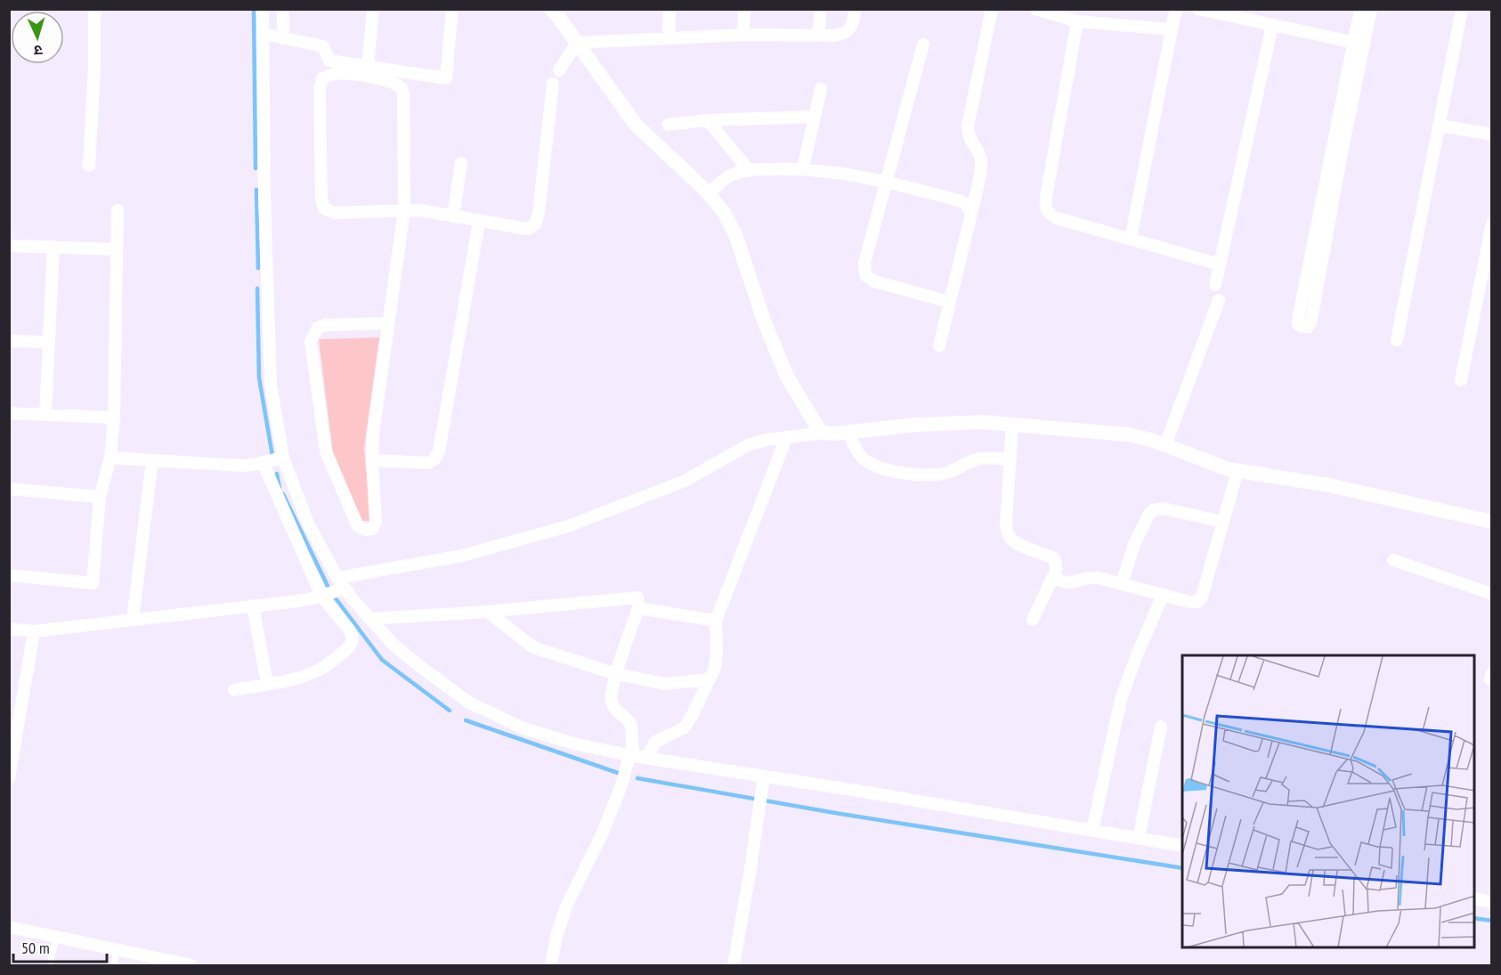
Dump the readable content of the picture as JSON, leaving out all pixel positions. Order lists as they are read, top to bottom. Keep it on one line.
{"scale_bar":"50 m","north":"bottom"}
